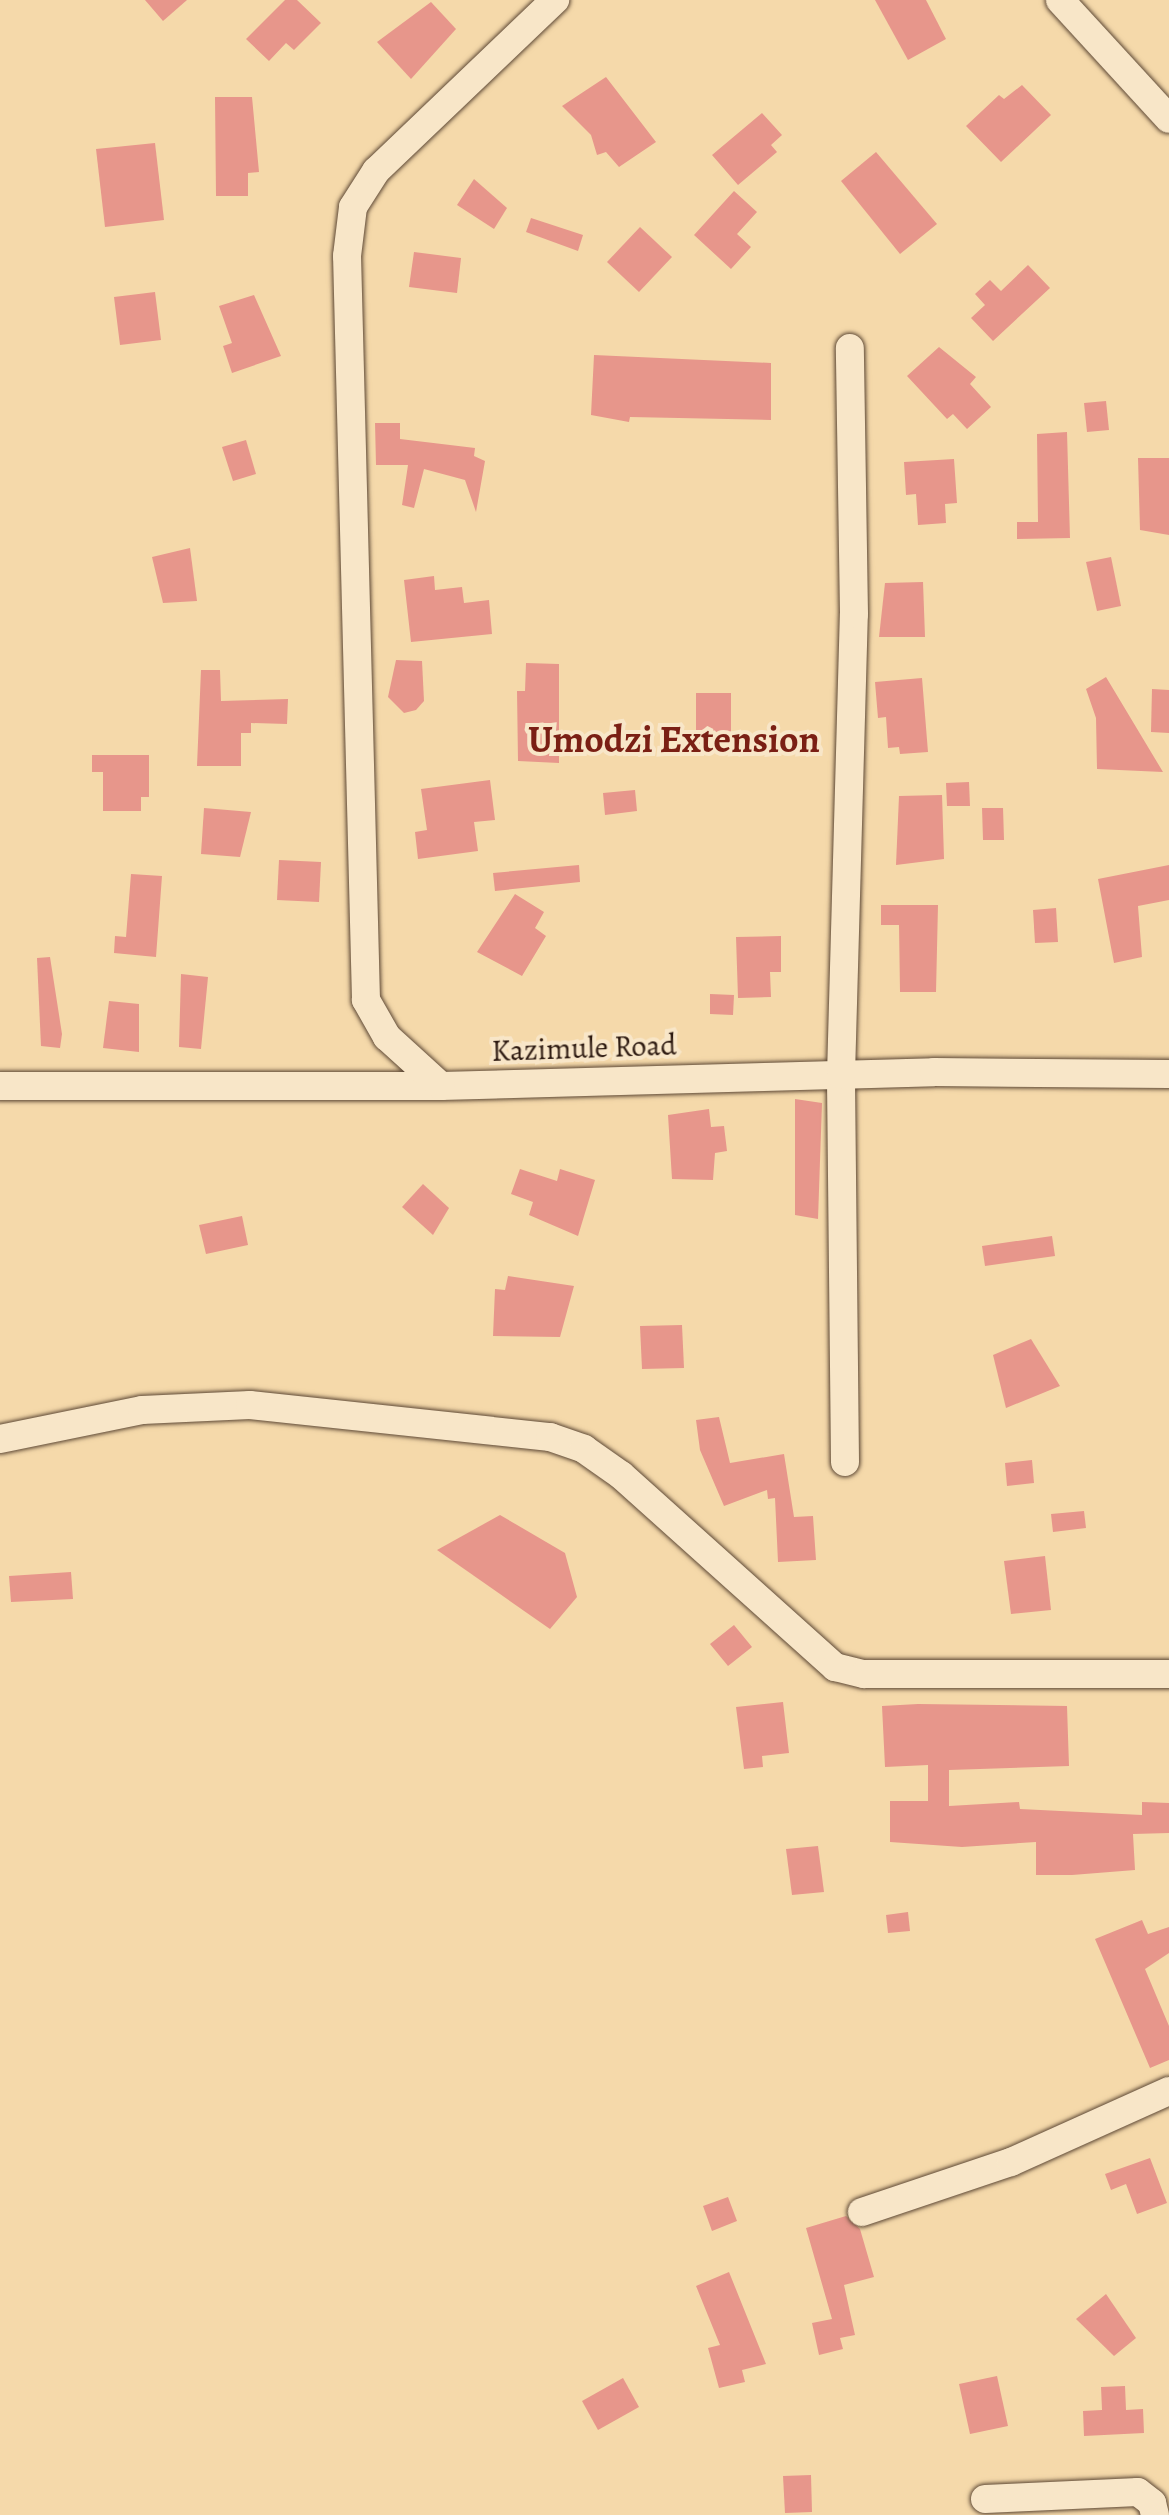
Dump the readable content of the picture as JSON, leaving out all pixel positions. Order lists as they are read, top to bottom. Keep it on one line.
{"streets":{"street":["Kazimule Road"]},"districts":["Umodzi Extension"]}
